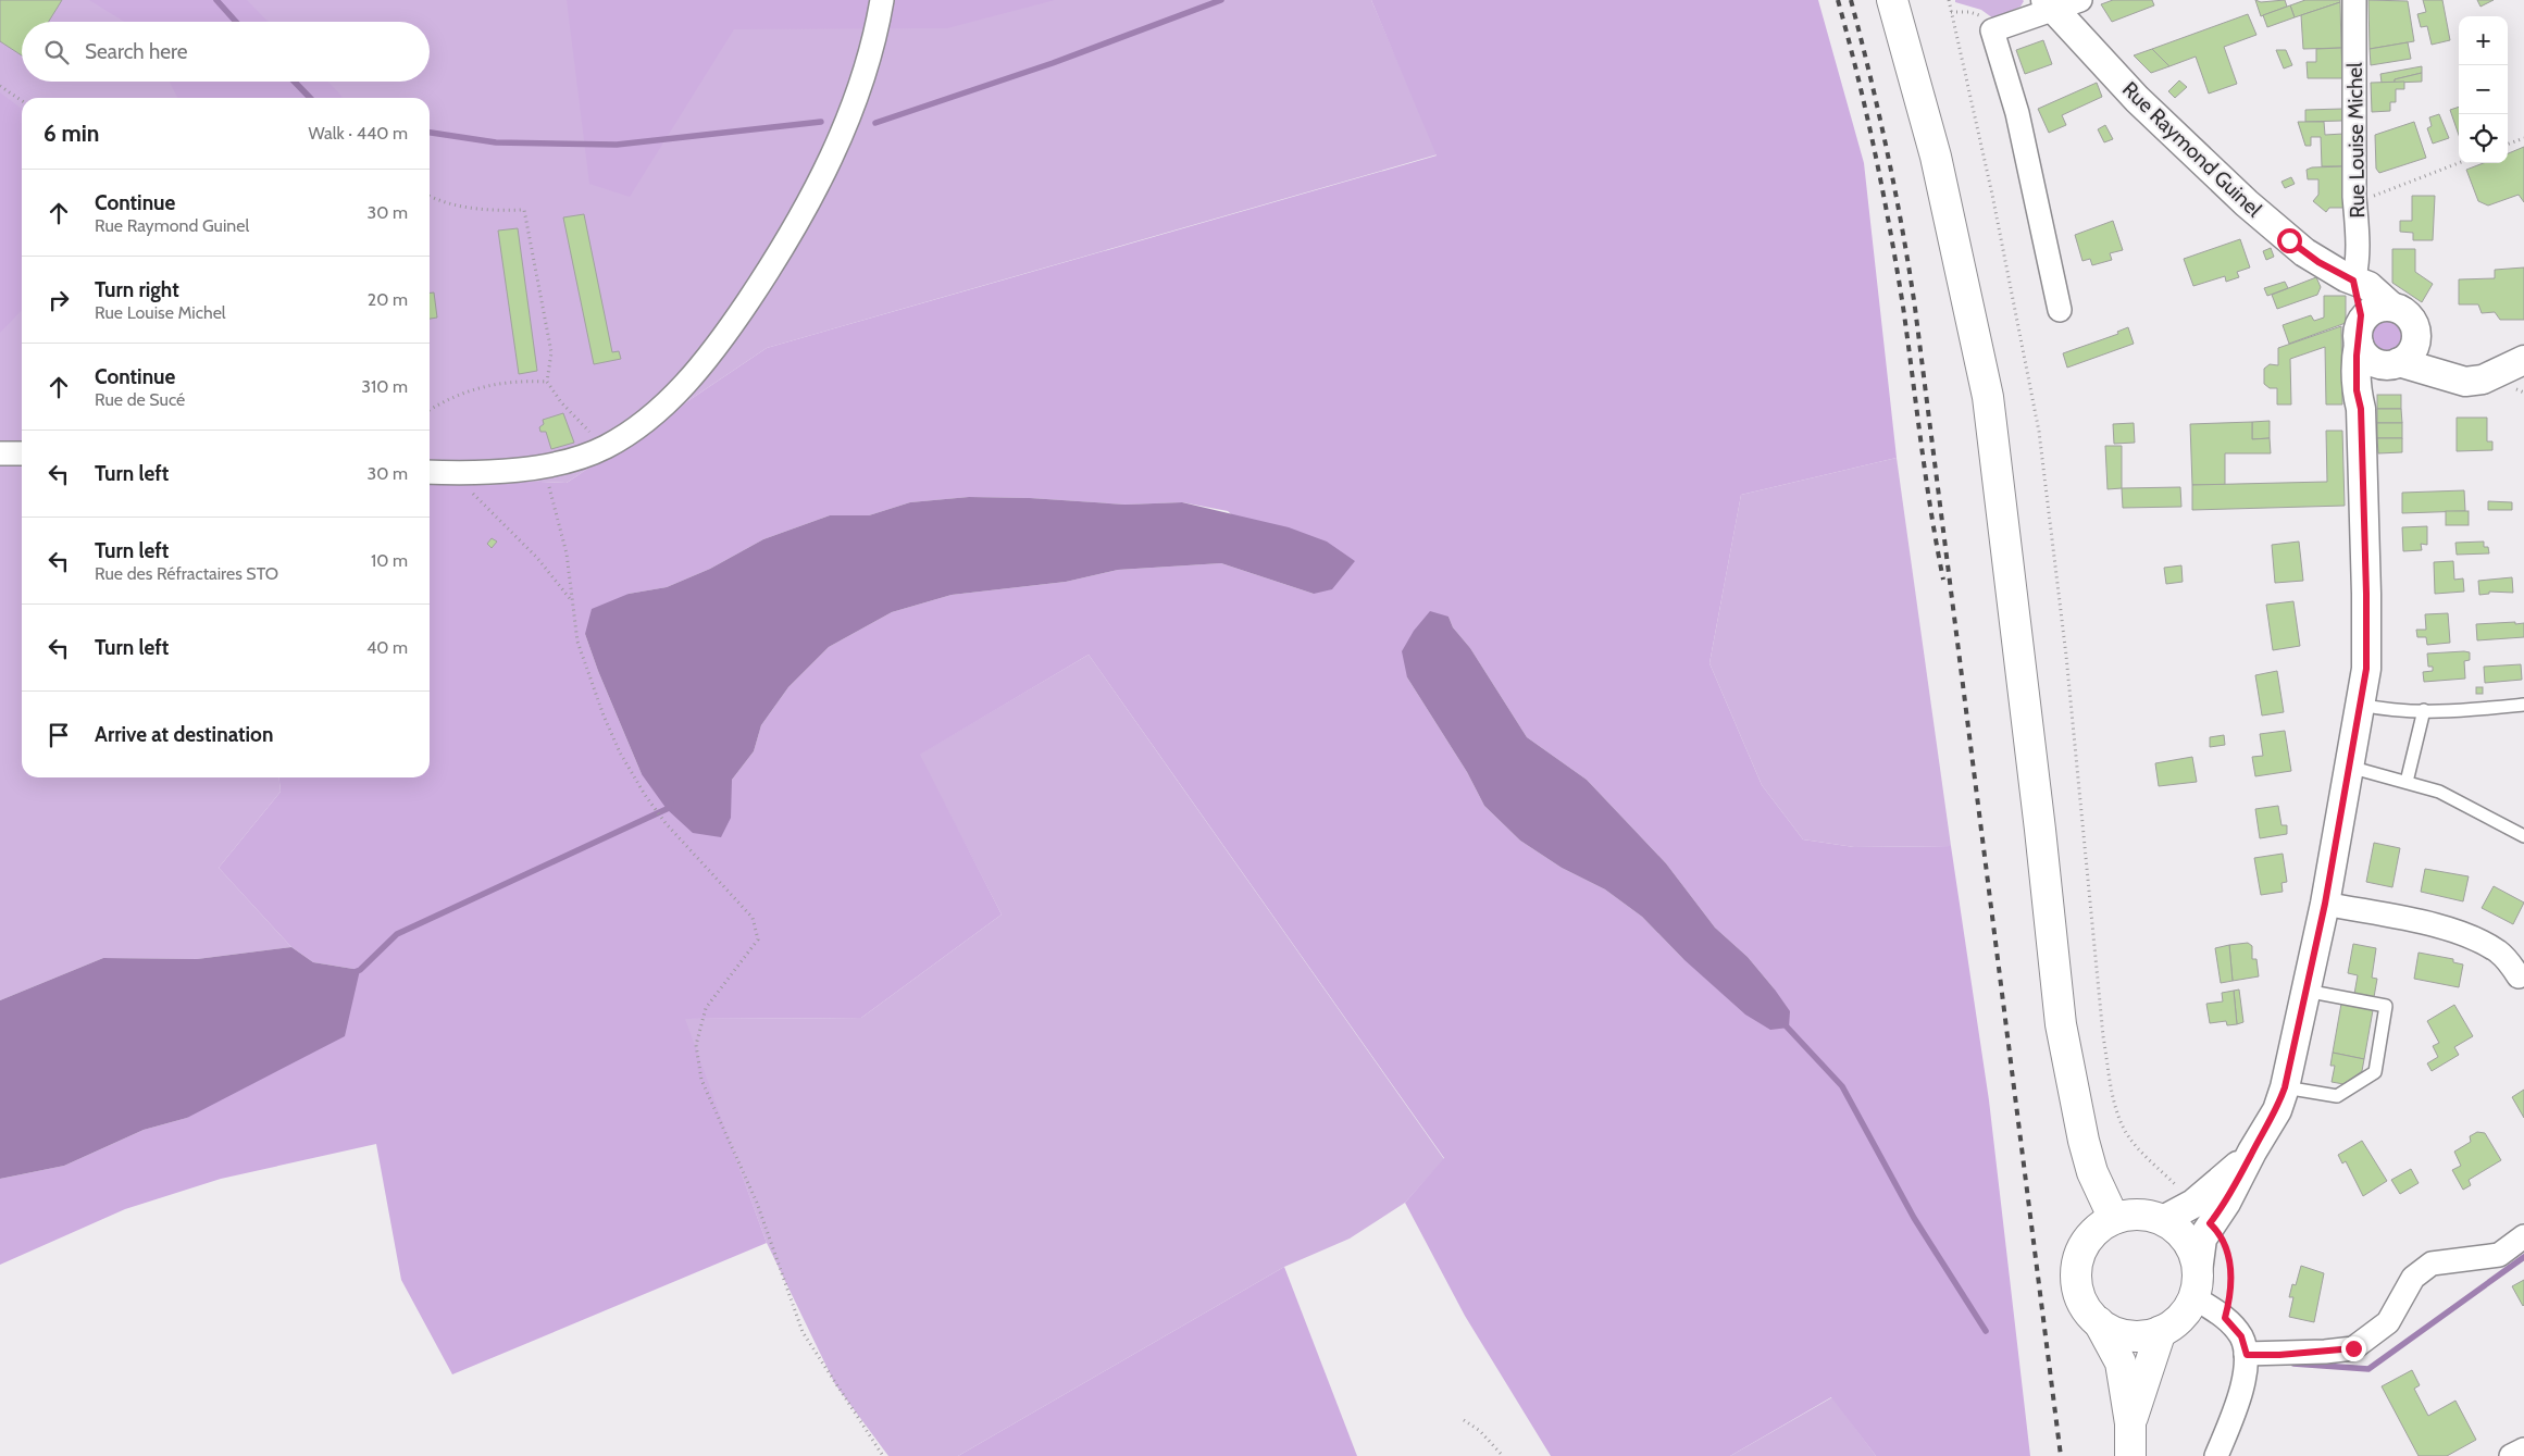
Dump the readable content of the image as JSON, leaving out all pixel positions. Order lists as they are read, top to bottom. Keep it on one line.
{"streets":{"street":["Rue Louise Michel","Rue Raymond Guinel"]},"crossings":[["Rue Louise Michel","Rue Raymond Guinel"]],"page":{"map_buttons":["+","−"],"search":"Search here","heading":["6 min","Walk · 440 m"],"list":[["Continue","Rue Raymond Guinel","30 m"],["Turn right","Rue Louise Michel","20 m"],["Continue","Rue de Sucé","310 m"],["Turn left","30 m"],["Turn left","Rue des Réfractaires STO","10 m"],["Turn left","40 m"],"Arrive at destination"]}}
